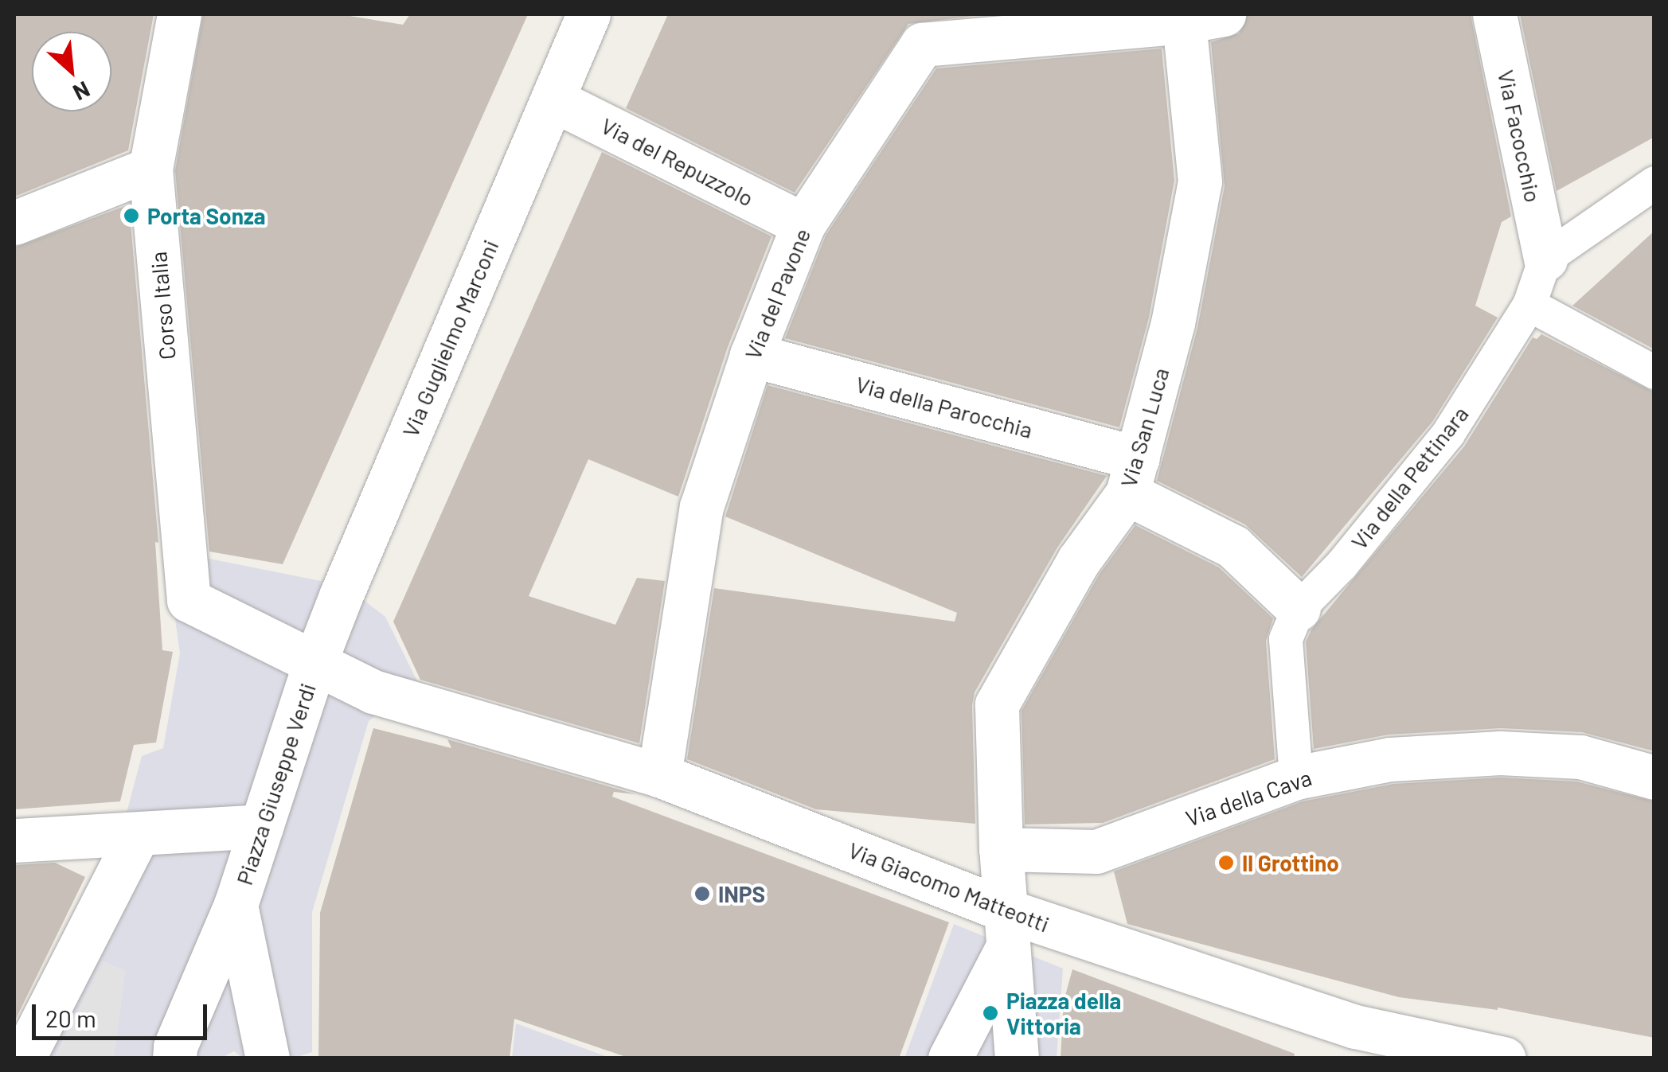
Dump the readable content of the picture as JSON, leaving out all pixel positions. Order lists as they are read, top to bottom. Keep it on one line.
{"streets":{"street":["Via Facocchio","Via del Repuzzolo","Via del Pavone","Corso Italia","Via Guglielmo Marconi","Via della Parocchia","Via San Luca","Piazza Giuseppe Verdi","Via della Cava","Via Giacomo Matteotti"],"lane":["Via della Pettinara"]},"crossings":[["Via Facocchio","Via della Pettinara"],["Via del Repuzzolo","Via del Pavone"],["Via del Repuzzolo","Via Guglielmo Marconi"],["Via del Pavone","Via della Parocchia"],["Via del Pavone","Via San Luca"],["Via del Pavone","Via Giacomo Matteotti"],["Corso Italia","Via Giacomo Matteotti"],["Via Guglielmo Marconi","Piazza Giuseppe Verdi"],["Via Guglielmo Marconi","Via Giacomo Matteotti"],["Via della Parocchia","Via San Luca"],["Via della Parocchia","Via della Pettinara"],["Via San Luca","Via della Cava"],["Via della Pettinara","Via della Cava"],["Piazza Giuseppe Verdi","Via Giacomo Matteotti"]],"places":["Porta Sonza","Il Grottino","INPS","Piazza della Vittoria"],"scale_bar":"20 m","north":"bottom right"}
